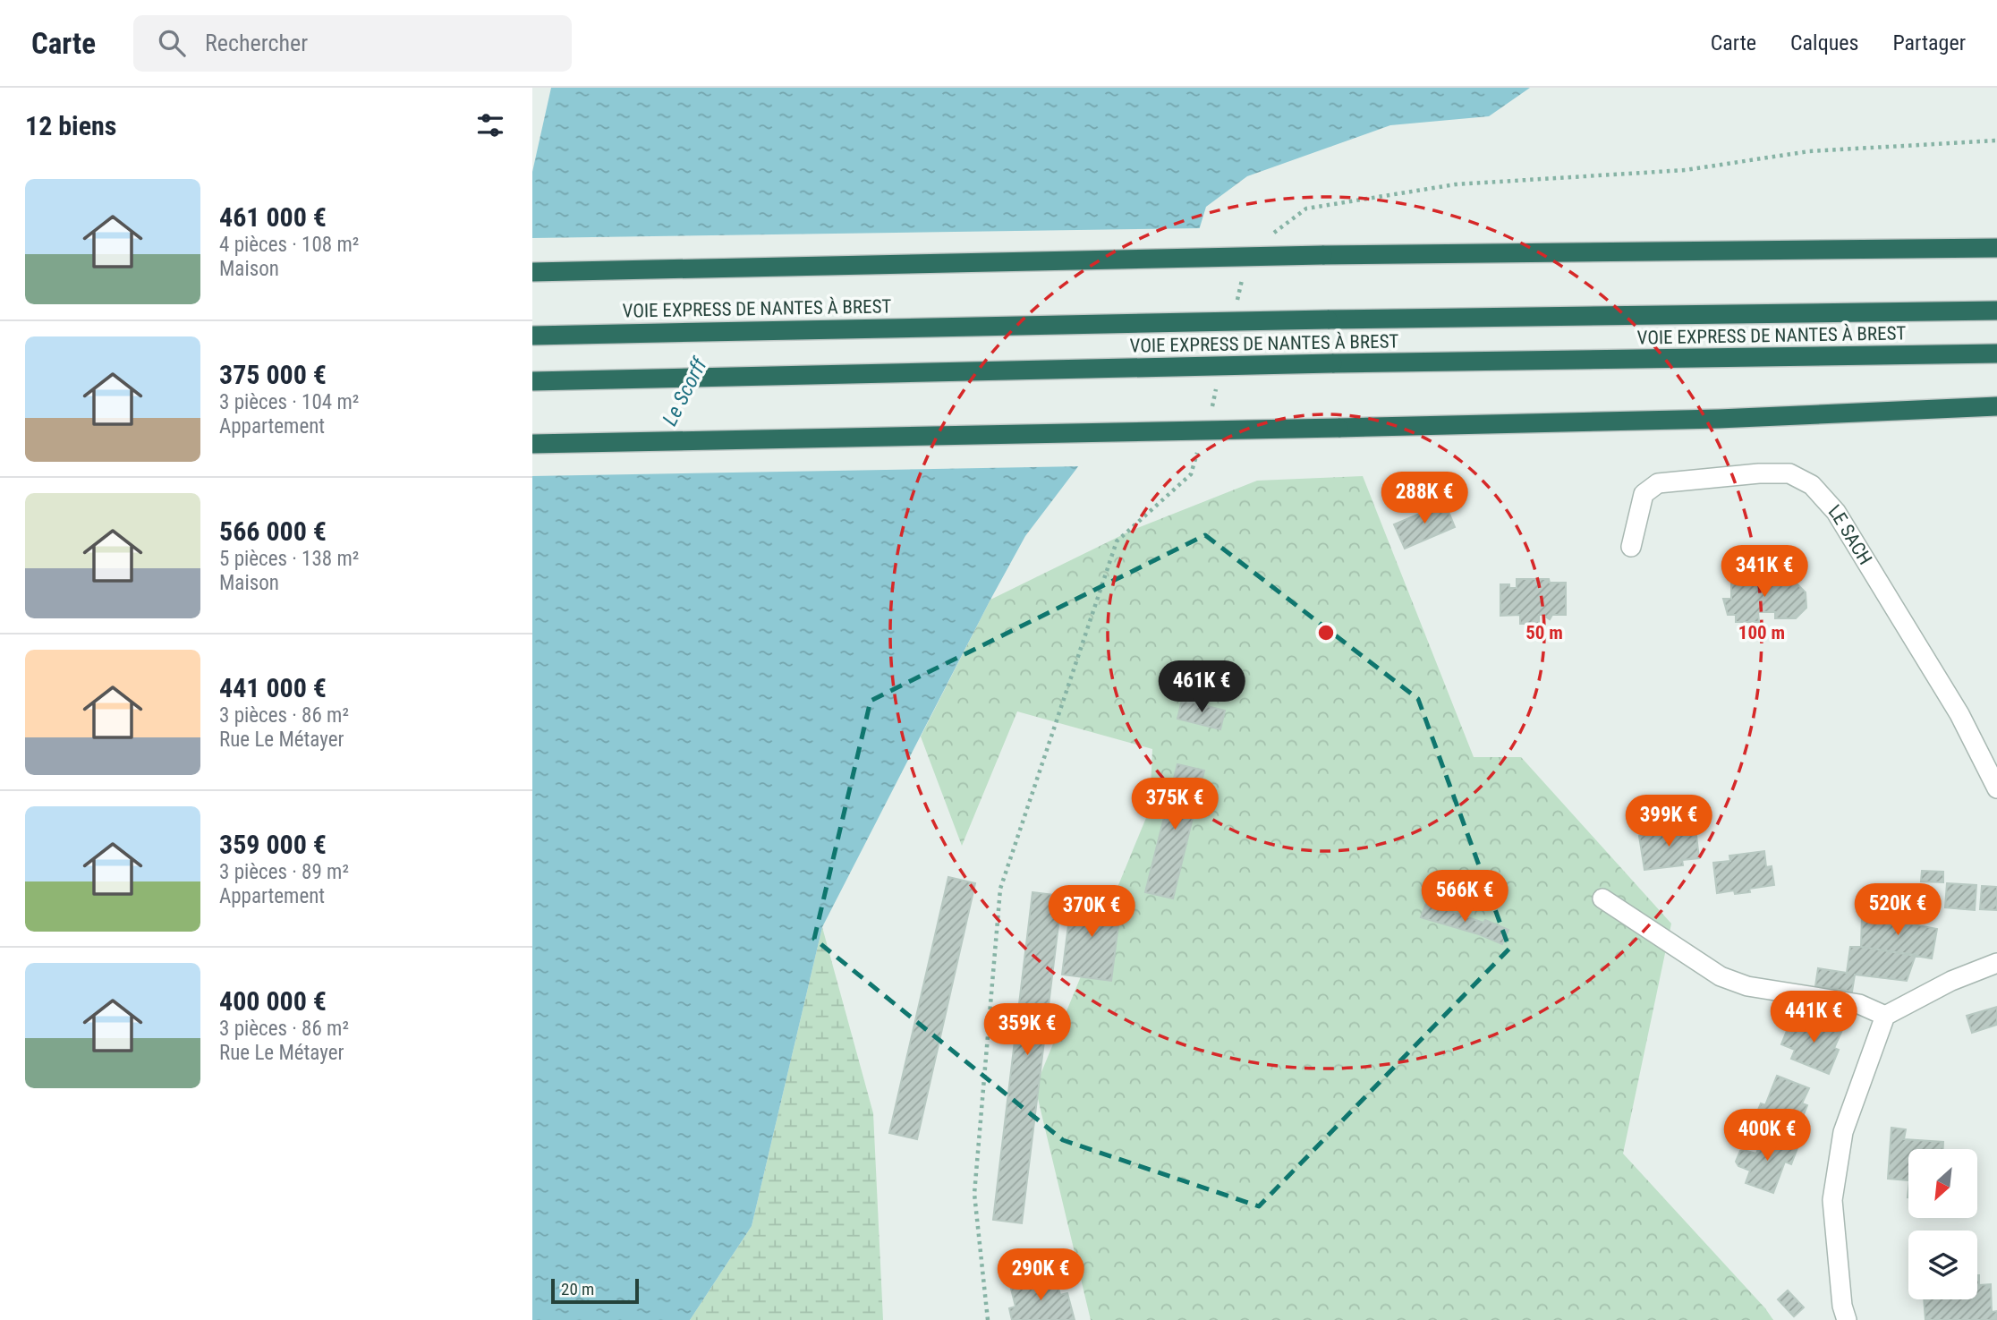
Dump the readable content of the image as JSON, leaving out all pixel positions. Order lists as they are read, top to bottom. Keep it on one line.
{"streets":{"highway":["VOIE EXPRESS DE NANTES À BREST"],"street":["LE SACH"]},"water":["Le Scorff"],"scale_bar":"20 m","north":"bottom left","page":{"header":"Carte","search":"Rechercher","nav":["Carte","Calques","Partager"],"heading":"12 biens","list":[{"name":"461 000 €","note":"4 pièces · 108 m² · Maison"},{"name":"375 000 €","note":"3 pièces · 104 m² · Appartement"},{"name":"566 000 €","note":"5 pièces · 138 m² · Maison"},{"name":"441 000 €","note":"3 pièces · 86 m² · Rue Le Métayer"},{"name":"359 000 €","note":"3 pièces · 89 m² · Appartement"},{"name":"400 000 €","note":"3 pièces · 86 m² · Rue Le Métayer"}],"price":["288K €","341K €","461K €","375K €","399K €","566K €","520K €","370K €","441K €","359K €","400K €","290K €"],"scale":"20 m"},"rings":["50 m","100 m"]}
